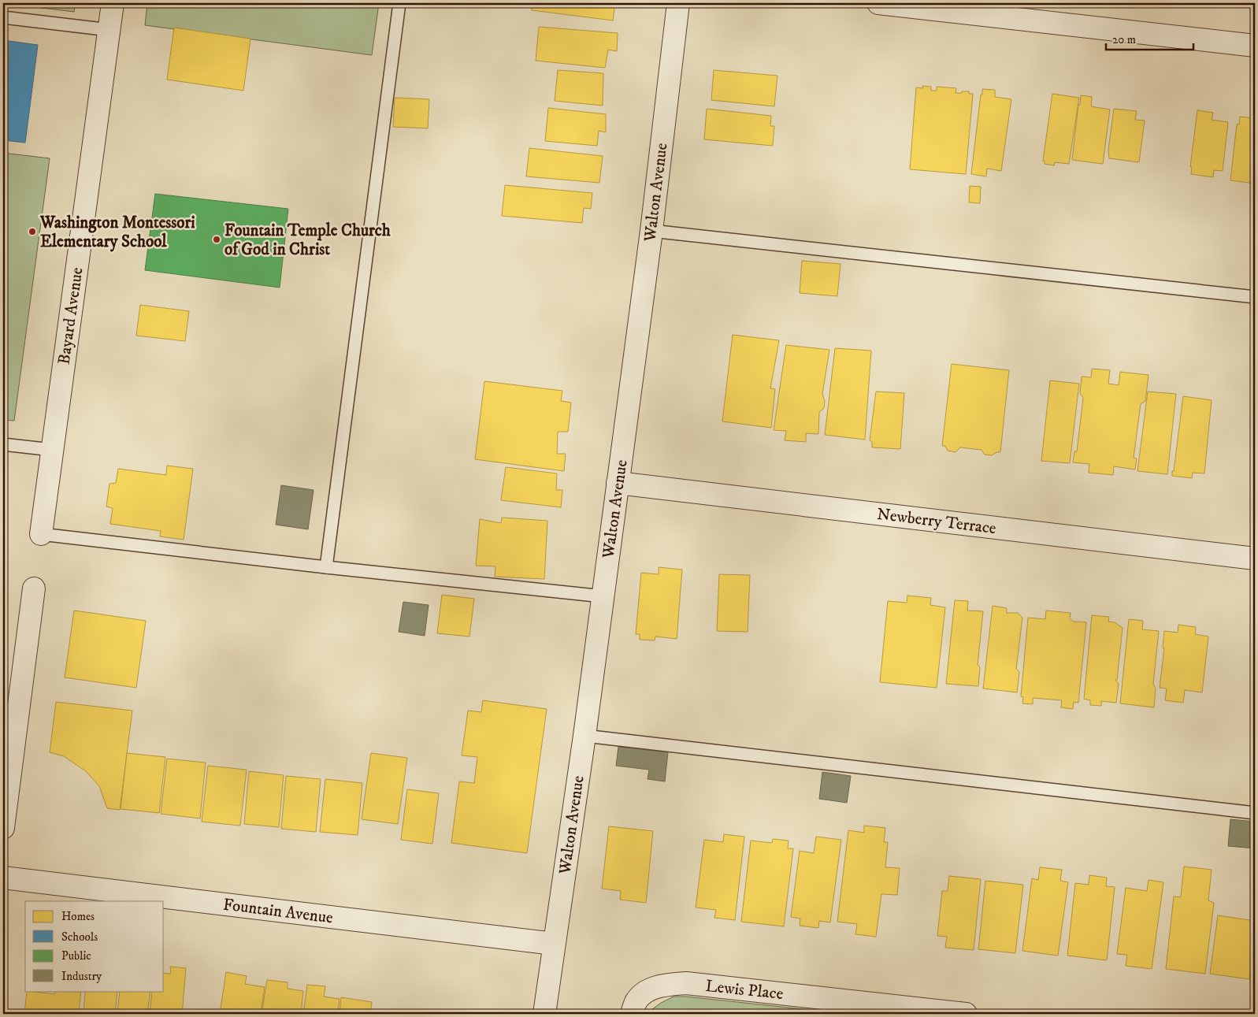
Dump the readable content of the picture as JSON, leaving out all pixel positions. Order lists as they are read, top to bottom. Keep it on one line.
{"streets":{"street":["Walton Avenue","Bayard Avenue","Newberry Terrace","Fountain Avenue","Lewis Place"]},"crossings":[["Walton Avenue","Newberry Terrace"],["Walton Avenue","Fountain Avenue"]],"places":["Washington Montessori Elementary School","Fountain Temple Church of God in Christ"],"legend":["Homes","Schools","Public","Industry"],"scale_bar":"20 m"}
